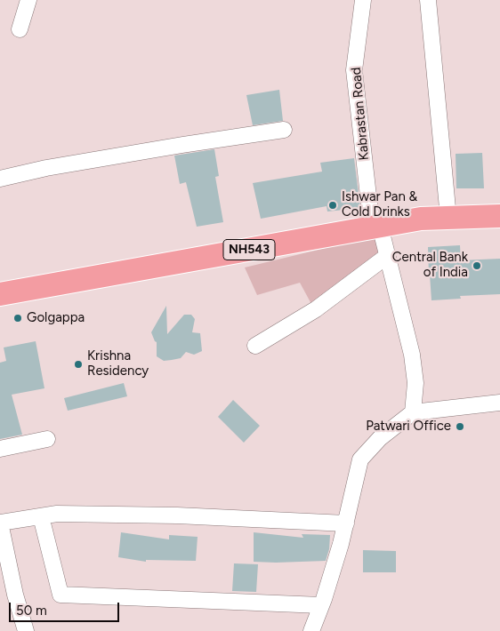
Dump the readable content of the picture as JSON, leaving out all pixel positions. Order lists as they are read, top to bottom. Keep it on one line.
{"streets":{"highway":["NH543"],"street":["Kabrastan Road"]},"crossings":[["Kabrastan Road","NH543"]],"places":["Ishwar Pan & Cold Drinks","Central Bank of India","Golgappa","Krishna Residency","Patwari Office"],"scale_bar":"50 m"}
